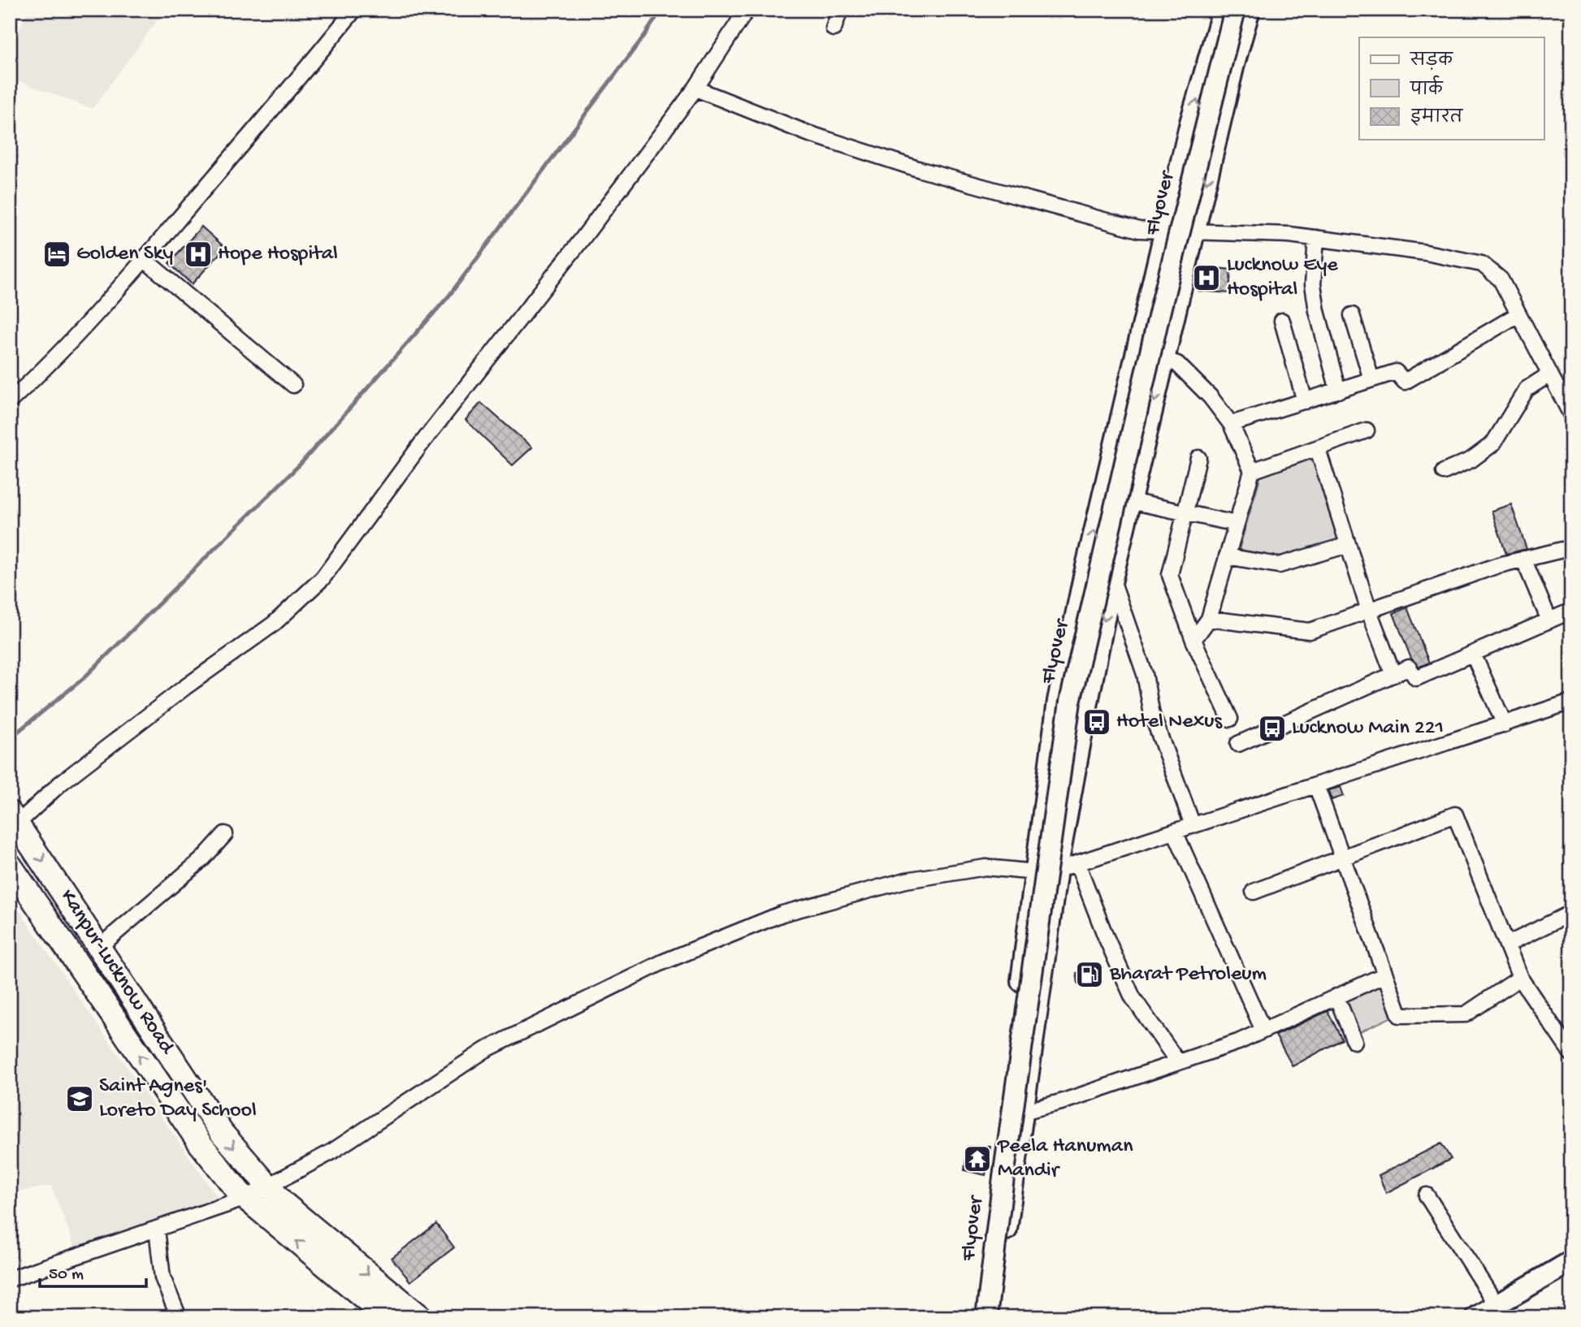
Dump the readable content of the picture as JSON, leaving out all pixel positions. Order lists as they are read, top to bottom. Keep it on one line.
{"streets":{"main road":["Flyover","Kanpur-Lucknow Road"]},"places":{"hotel":["Golden Sky"],"hospital":["Hope Hospital","Lucknow Eye Hospital"],"bus stop":["Hotel Nexus","Lucknow Main 221"],"fuel station":["Bharat Petroleum"],"school or university":["Saint Agnes' Loreto Day School"],"temple":["Peela Hanuman Mandir"]},"legend":["सड़क","पार्क","इमारत"],"scale_bar":"50 m"}
